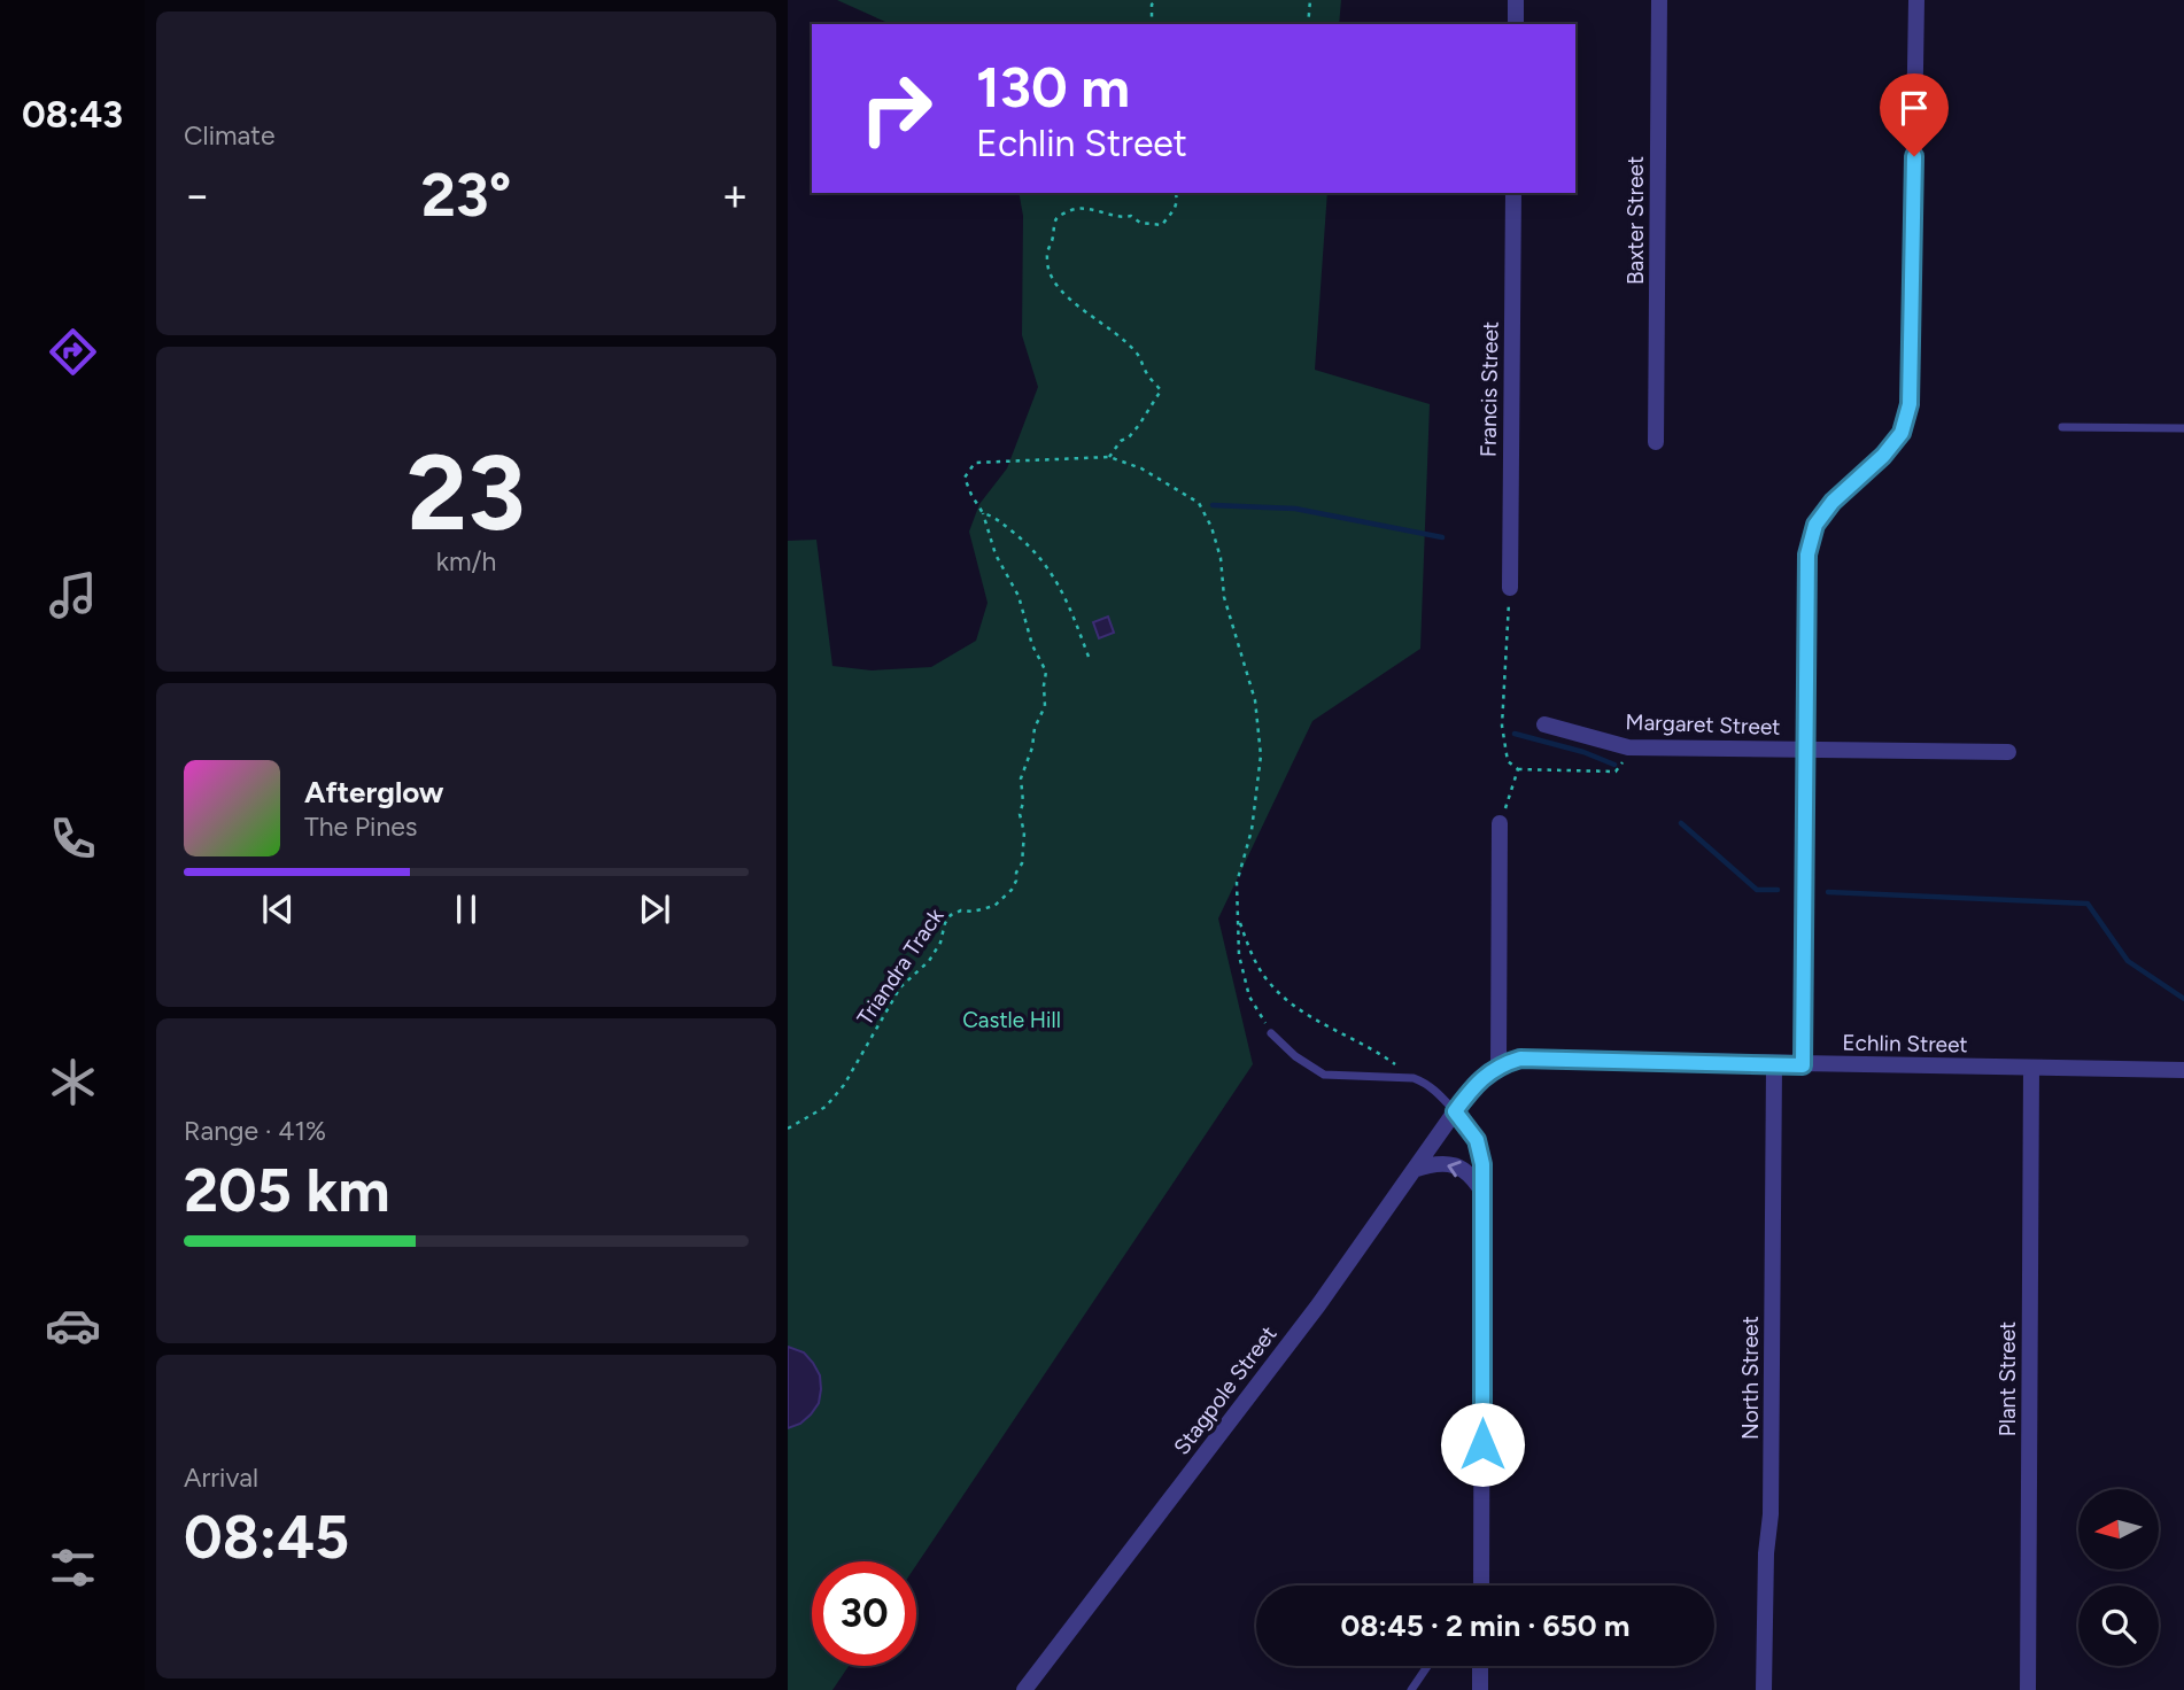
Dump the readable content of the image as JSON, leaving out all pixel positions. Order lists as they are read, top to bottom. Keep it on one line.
{"streets":{"street":["Baxter Street","Francis Street","Margaret Street","Echlin Street","North Street","Plant Street","Stagpole Street"],"path":["Triandra Track"]},"crossings":[["Echlin Street","North Street"],["Echlin Street","Plant Street"]],"parks":["Castle Hill"],"north":"left","page":{"tabs":"08:43","tile":["Climate",["23","km/h"],["Range · 41%","205 km"],["Arrival","08:45"]],"turn":["130 m","Echlin Street"],"heat":["−","23°","+"],"song":["Afterglow","The Pines"],"limit":"30","trip":"08:45 · 2 min · 650 m"}}
